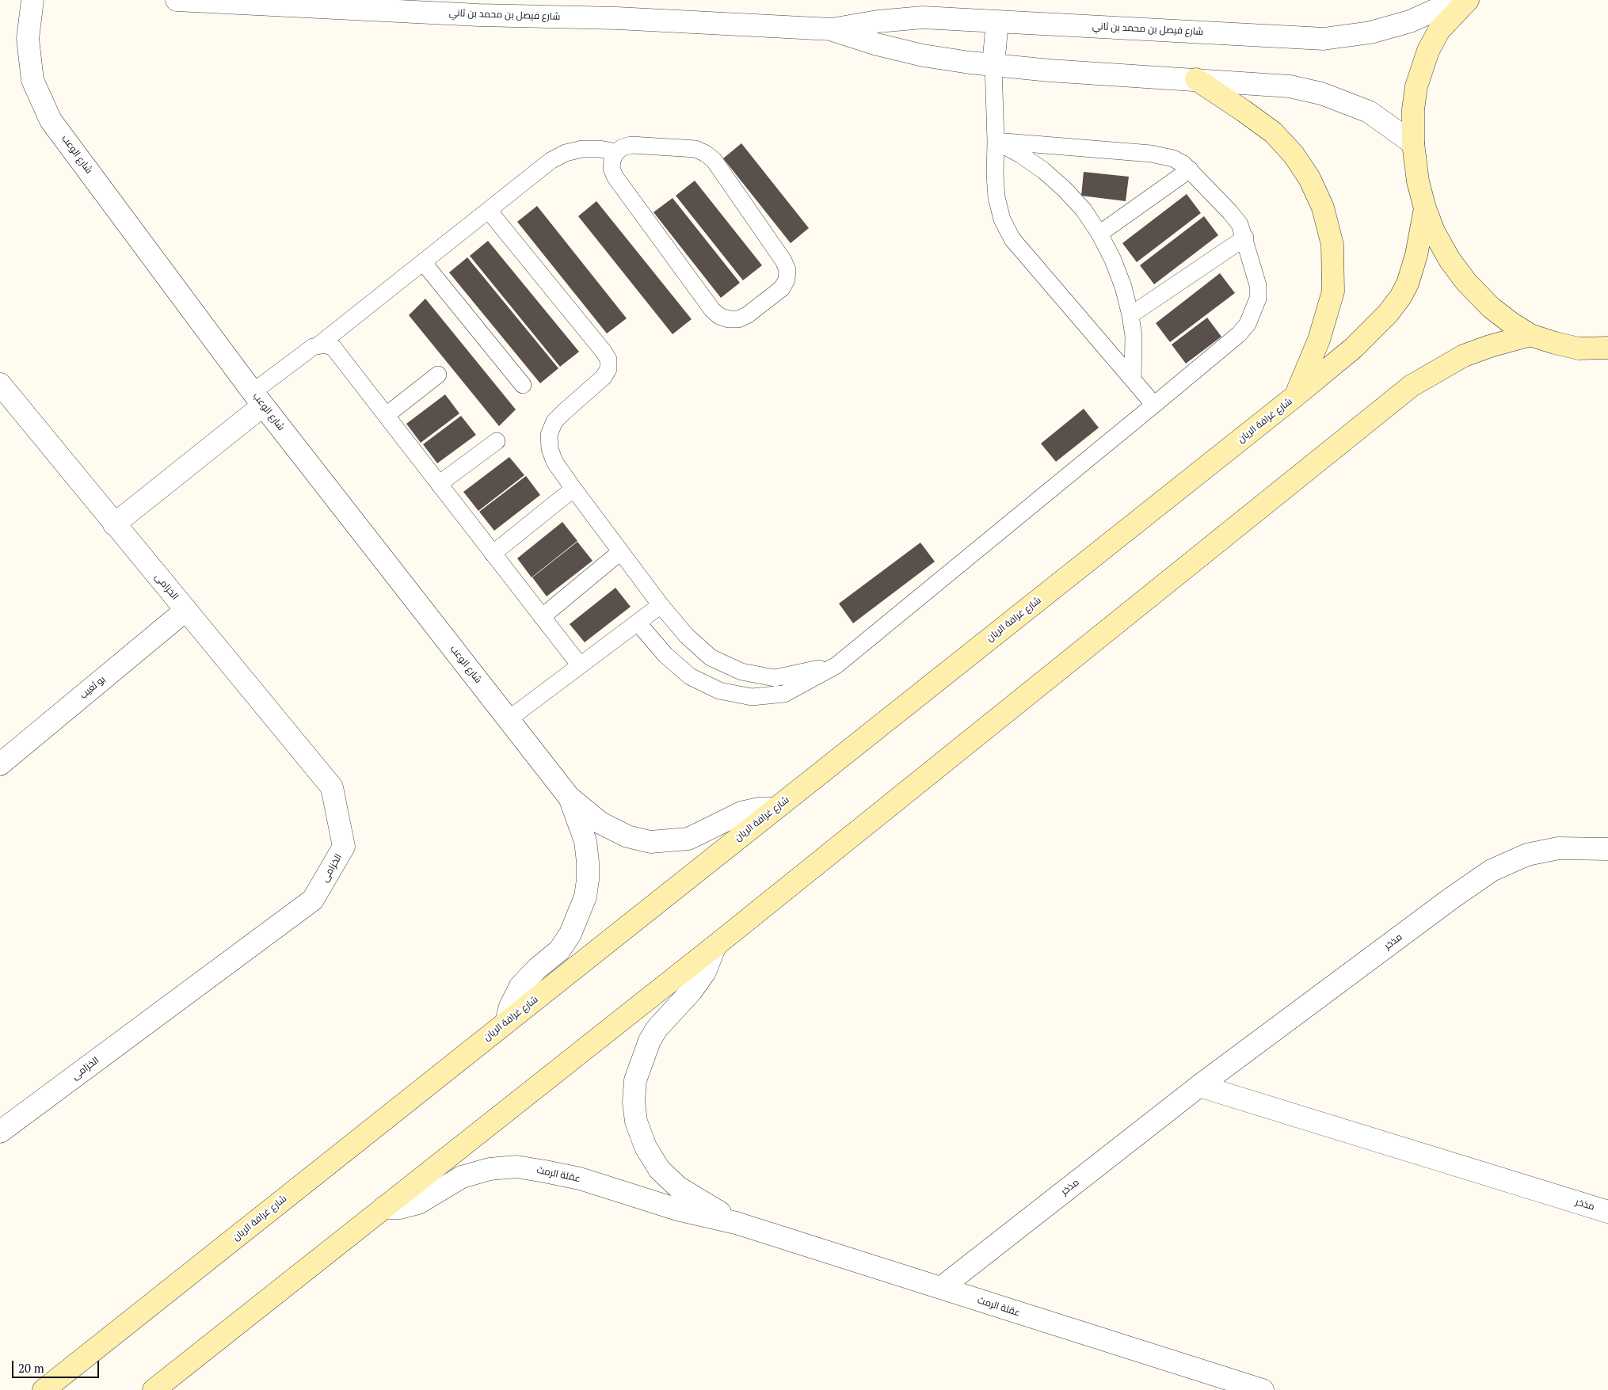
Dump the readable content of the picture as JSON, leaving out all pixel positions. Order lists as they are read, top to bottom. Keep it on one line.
{"streets":{"main road":["شارع غرافة الريان"],"street":["شارع فيصل بن محمد بن ثاني","شارع الوعب","الخزامى","بو ثغيب","مذخر","عقلة الرمث"]},"crossings":[["شارع الوعب","شارع غرافة الريان"],["الخزامى","بو ثغيب"],["مذخر","عقلة الرمث"]],"scale_bar":"20 m"}
